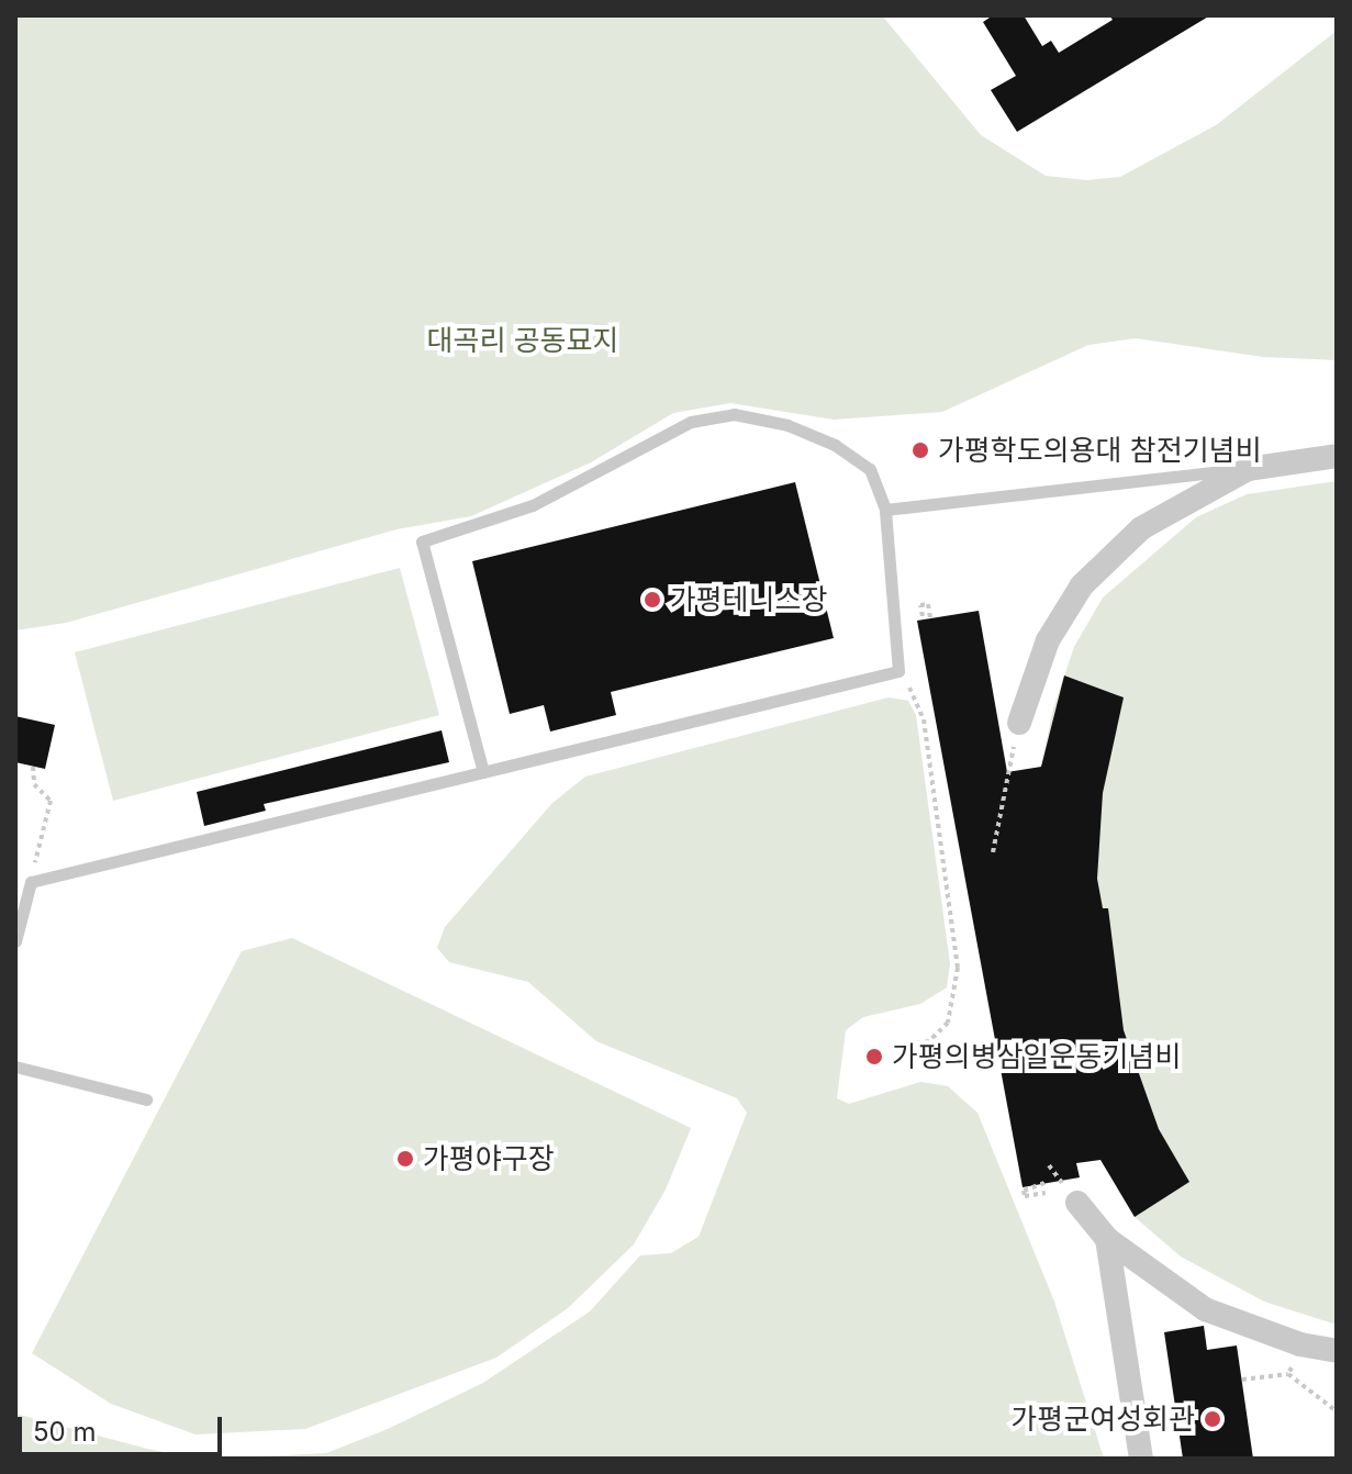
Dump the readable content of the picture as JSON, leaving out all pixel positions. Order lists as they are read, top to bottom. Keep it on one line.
{"parks":["대곡리 공동묘지"],"places":["가평학도의용대 참전기념비","가평테니스장","가평의병삼일운동기념비","가평야구장","가평군여성회관"],"scale_bar":"50 m"}
